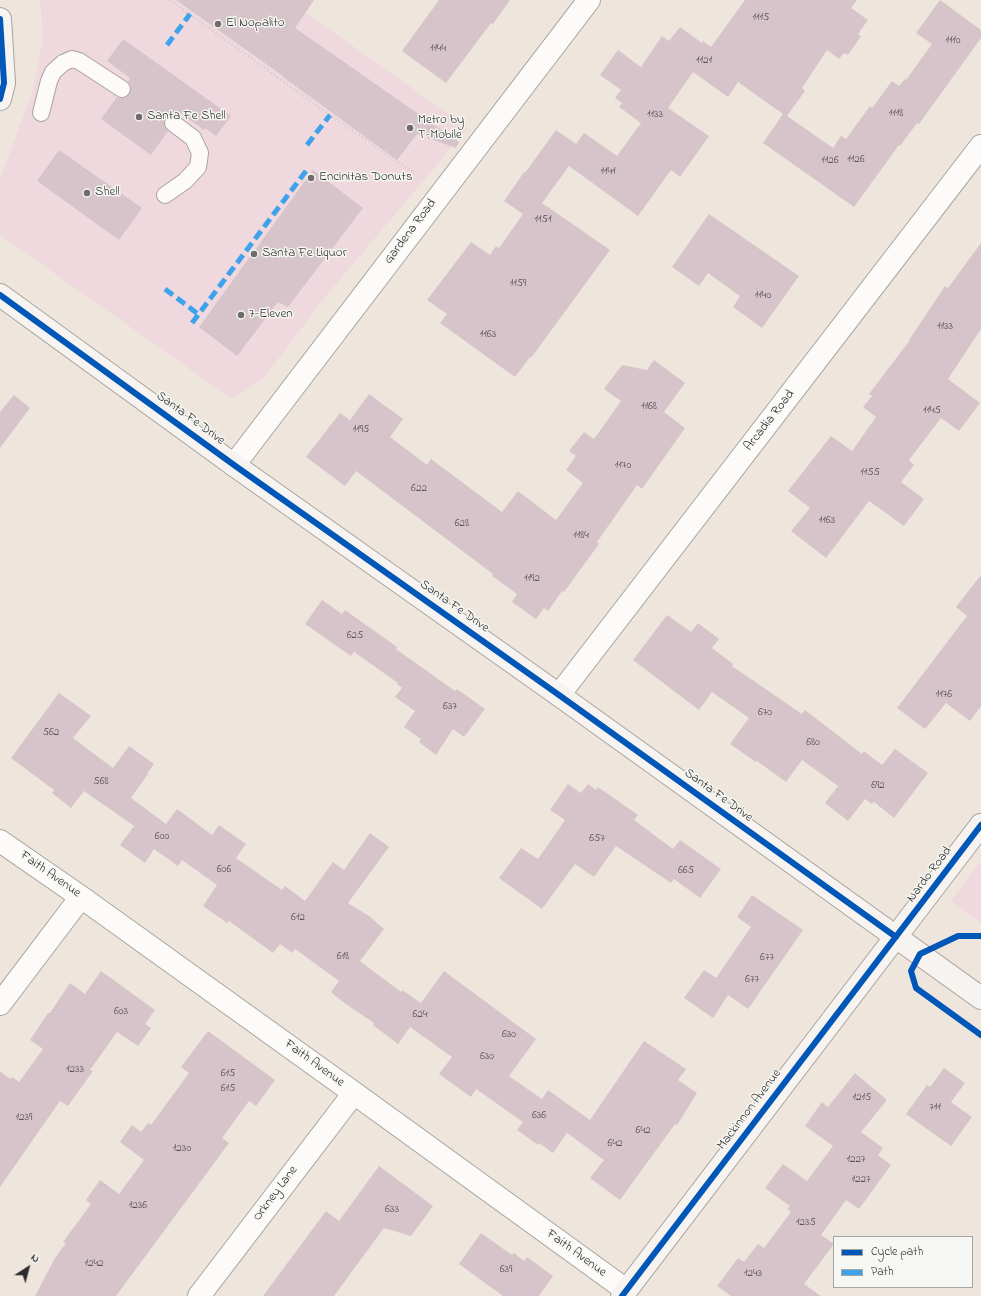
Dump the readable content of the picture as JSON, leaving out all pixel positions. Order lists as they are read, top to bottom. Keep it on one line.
{"streets":{"main road":["Santa Fe Drive","Nardo Road","Mackinnon Avenue"],"street":["Gardena Road","Arcadia Road","Faith Avenue","Orkney Lane"]},"crossings":[["Gardena Road","Santa Fe Drive"],["Santa Fe Drive","Arcadia Road"],["Santa Fe Drive","Nardo Road"],["Santa Fe Drive","Mackinnon Avenue"],["Faith Avenue","Mackinnon Avenue"],["Faith Avenue","Orkney Lane"],["Nardo Road","Mackinnon Avenue"]],"places":["El Nopalito","Santa Fe Shell","Metro by T-Mobile","Encinitas Donuts","Shell","Santa Fe Liquor","7-Eleven"],"house_numbers":["1115","1110","1144","1121","1118","1133","1126","1126","1141","1151","1159","1140","1133","1163","1168","1145","1195","1170","1155","622","1163","628","1184","1192","625","1176","637","670","562","680","568","692","600","657","606","665","612","618","677","677","603","624","630","630","1233","615","615","1215","711","636","1239","642","642","1230","1227","1227","1236","633","1235","1242","639","1243"],"legend":["Cycle path","Path"],"north":"top right"}
